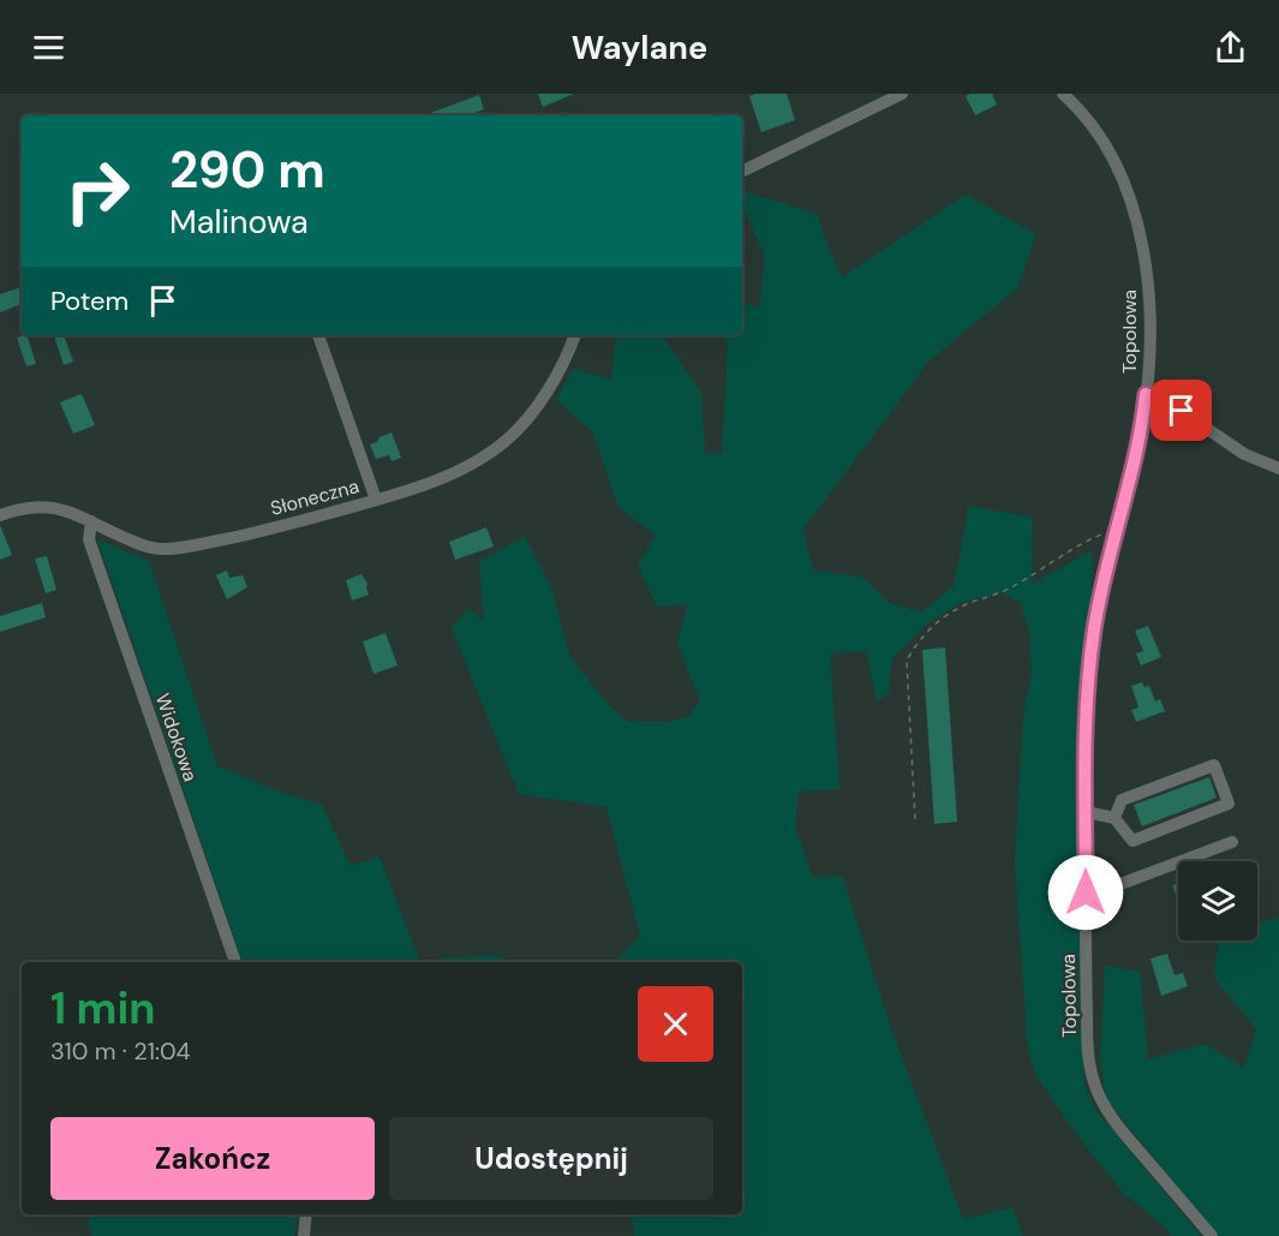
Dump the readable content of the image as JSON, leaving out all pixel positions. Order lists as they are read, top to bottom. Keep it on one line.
{"streets":{"street":["Topolowa","Słoneczna","Widokowa"]},"crossings":[["Słoneczna","Widokowa"]],"page":{"header":"Waylane","turn":["290 m","Malinowa"],"then":"Potem","heading":["1 min","310 m · 21:04"],"buttons":["Zakończ","Udostępnij"]}}
